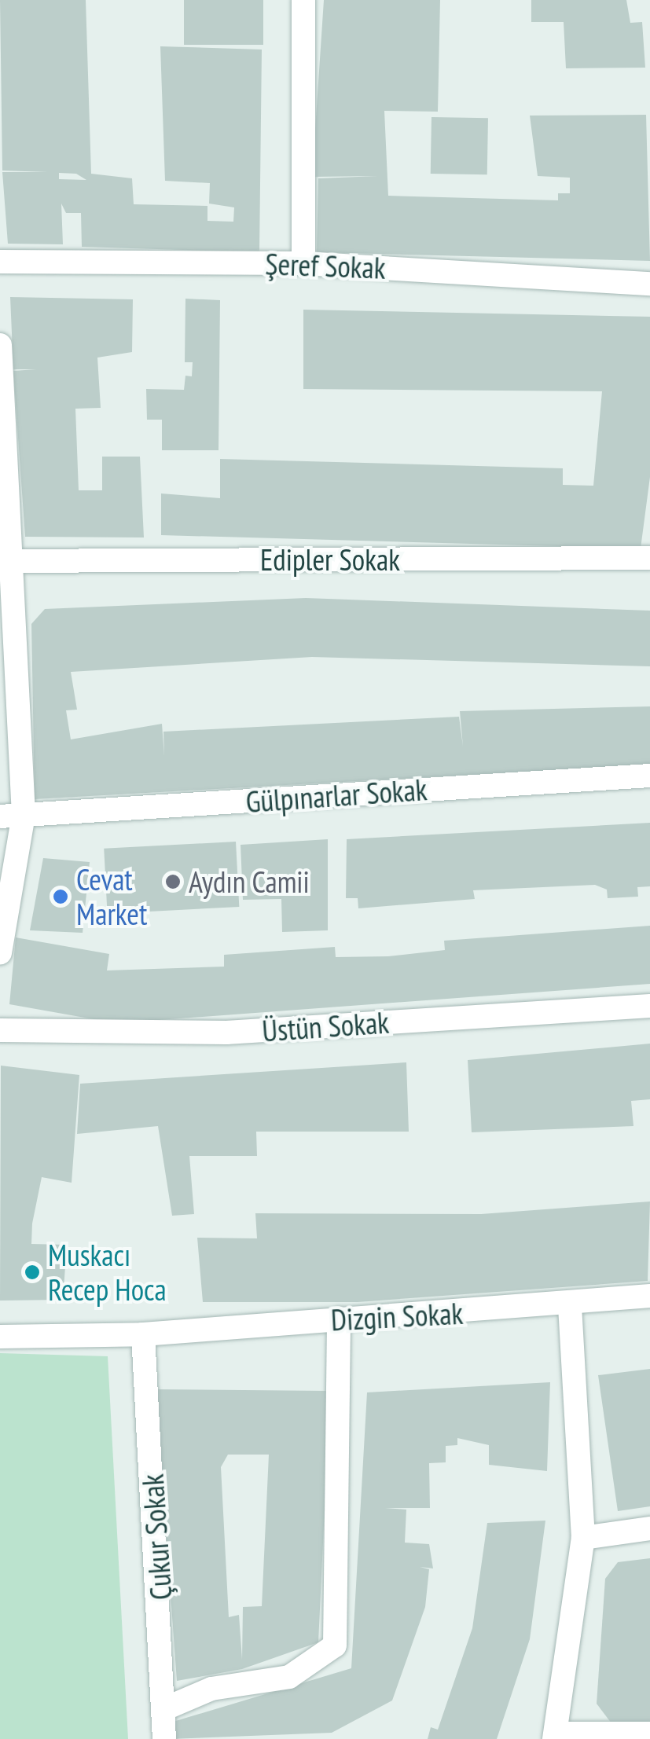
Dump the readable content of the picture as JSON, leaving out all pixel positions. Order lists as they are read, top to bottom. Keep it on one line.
{"streets":{"street":["Şeref Sokak","Edipler Sokak","Gülpınarlar Sokak","Üstün Sokak","Dizgin Sokak","Çukur Sokak"]},"crossings":[["Dizgin Sokak","Çukur Sokak"]],"places":["Aydın Camii","Cevat Market","Muskacı Recep Hoca"]}
